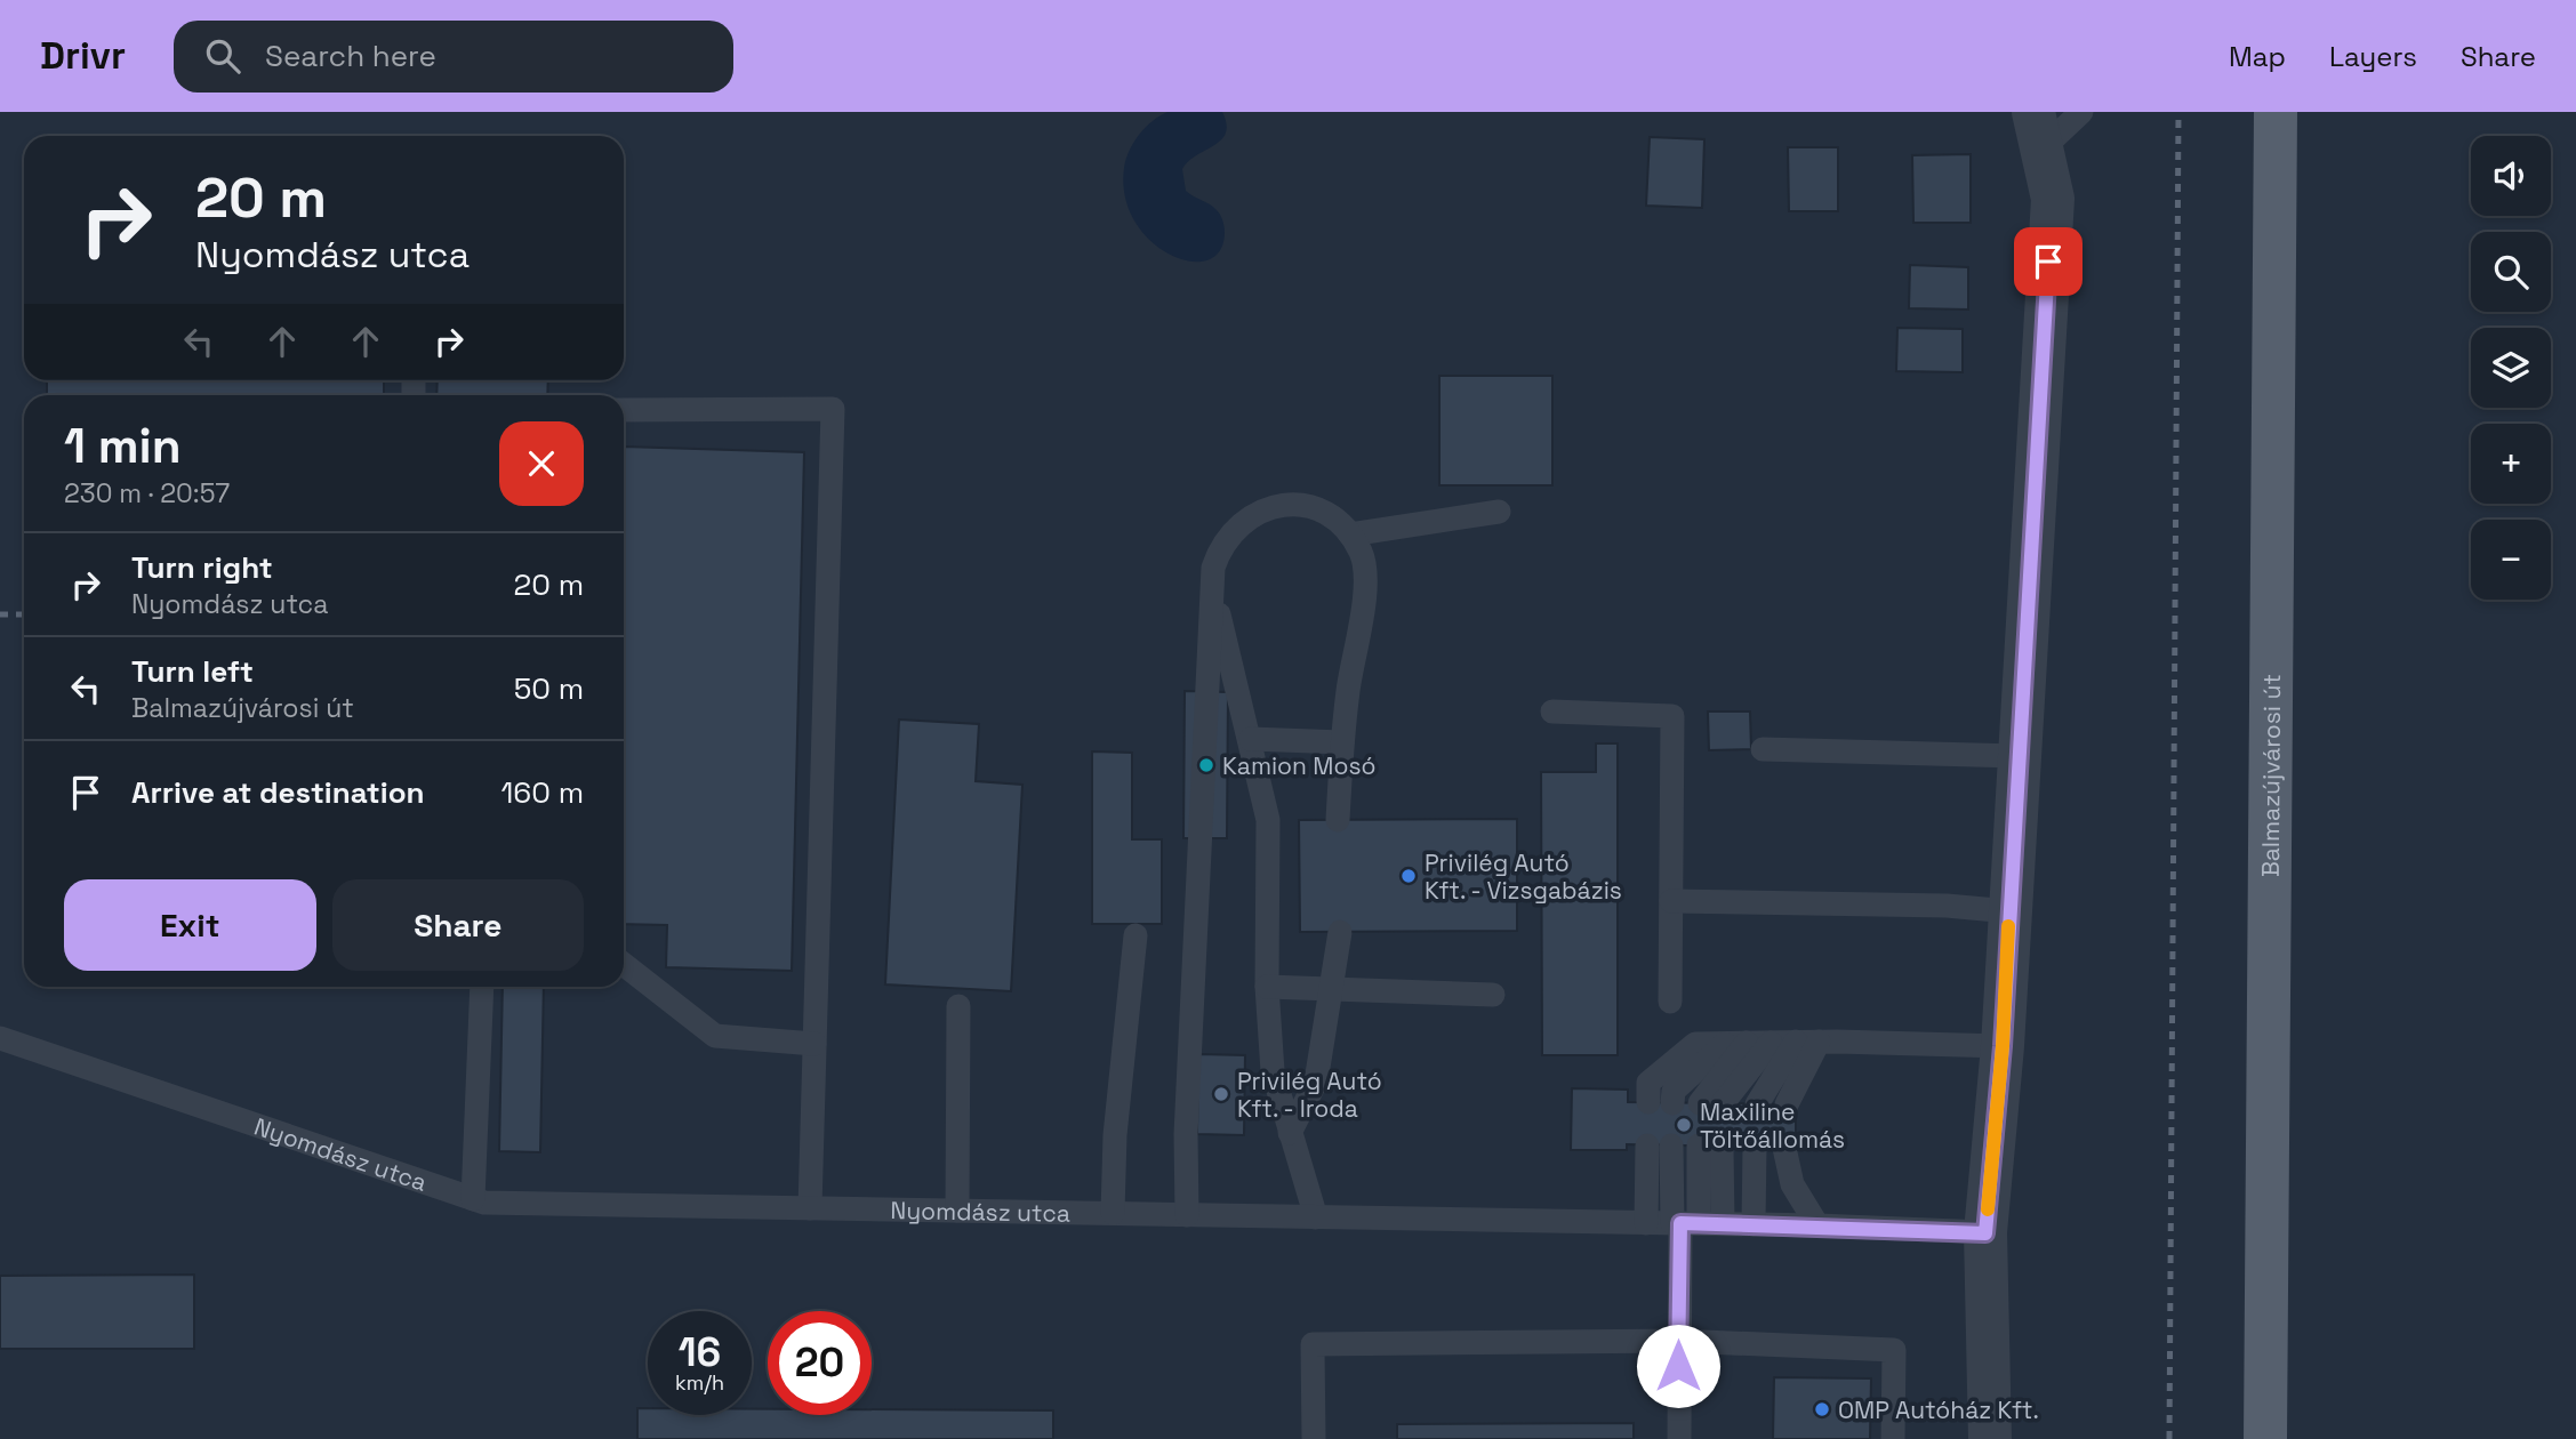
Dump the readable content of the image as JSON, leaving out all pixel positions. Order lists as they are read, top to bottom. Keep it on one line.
{"streets":{"main road":["Balmazújvárosi út"],"lane":["Nyomdász utca"]},"places":["Kamion Mosó","Privilég Autó Kft. - Vizsgabázis","Privilég Autó Kft. - Iroda","Maxiline Töltőállomás","OMP Autóház Kft."],"page":{"header":"Drivr","search":"Search here","nav":["Map","Layers","Share"],"map_buttons":["+","−"],"turn":["20 m","Nyomdász utca"],"heading":["1 min","230 m · 20:57"],"list":[{"name":"Turn right","note":"Nyomdász utca","value":"20 m"},{"name":"Turn left","note":"Balmazújvárosi út","value":"50 m"},{"name":"Arrive at destination","value":"160 m"}],"buttons":["Exit","Share"],"speed":"16 km/h","limit":"20"}}
